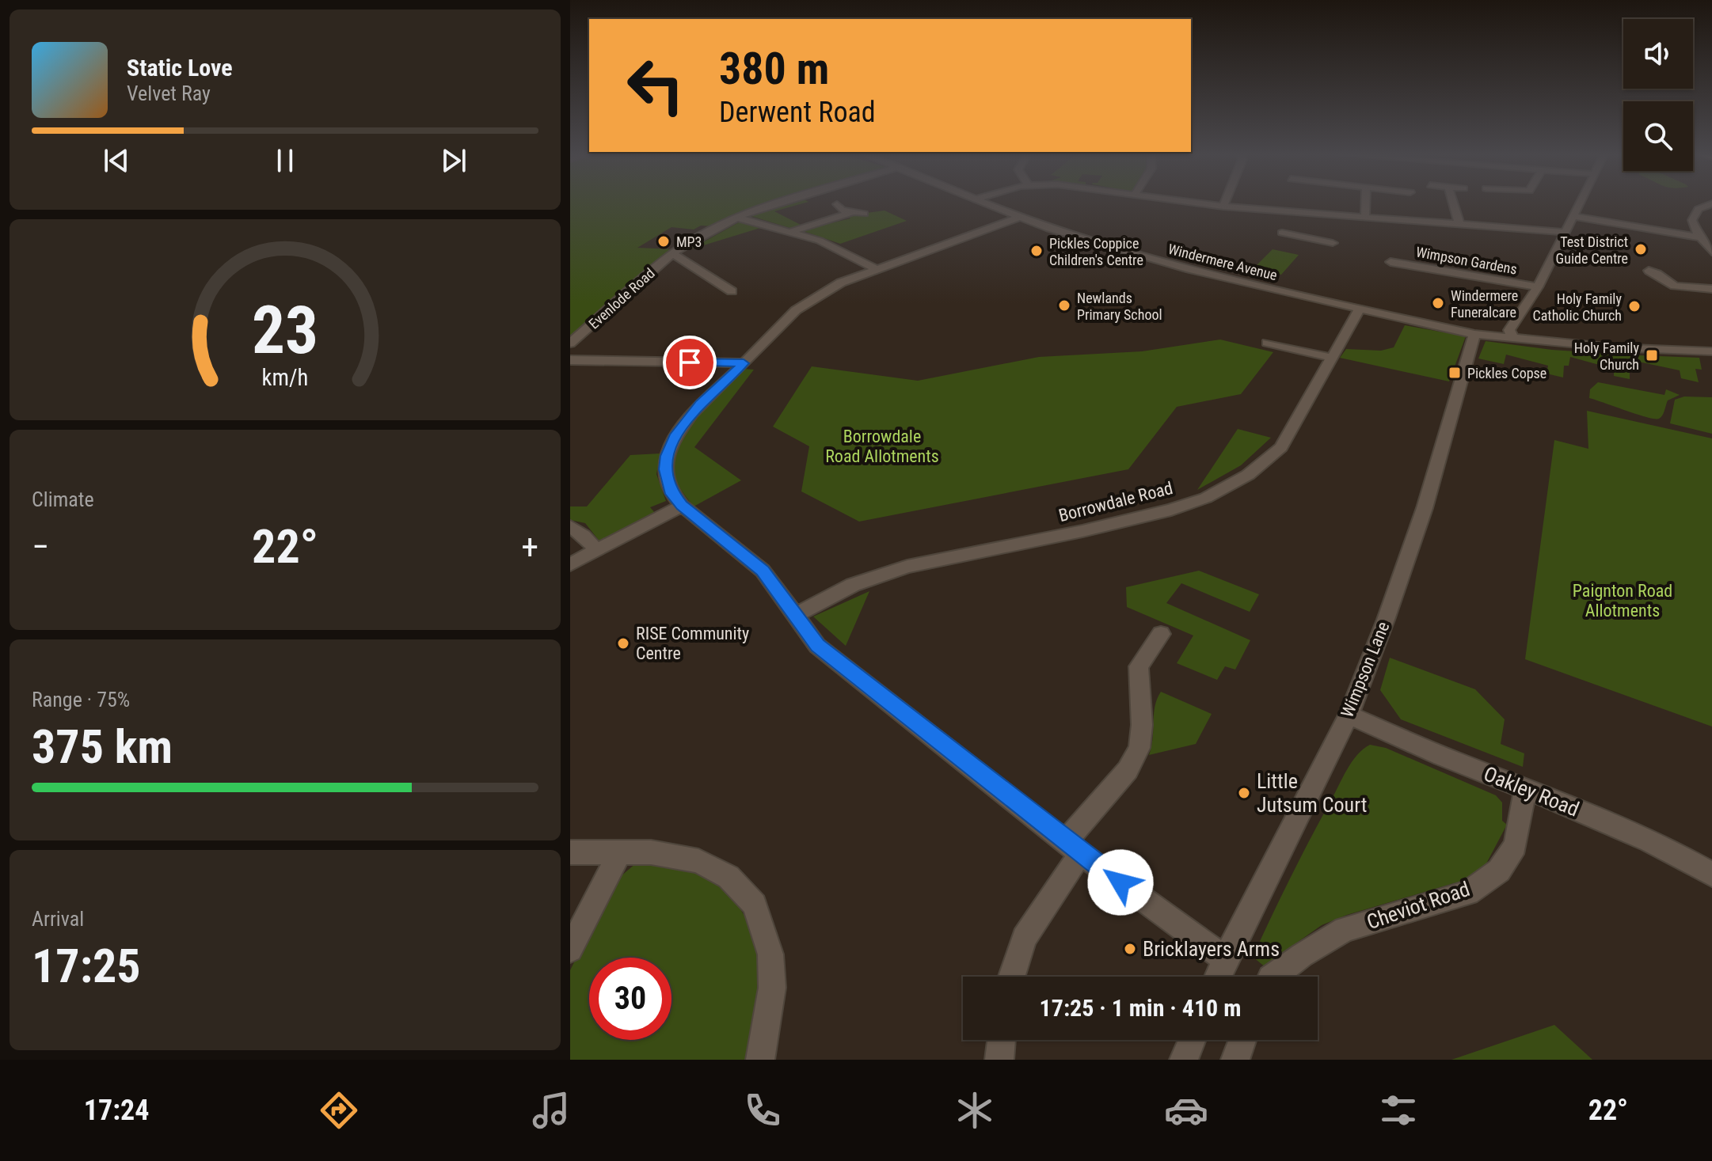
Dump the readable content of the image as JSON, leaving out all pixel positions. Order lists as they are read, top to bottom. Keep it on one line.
{"streets":{"street":["Wimpson Gardens","Windermere Avenue","Evenlode Road","Borrowdale Road","Wimpson Lane","Oakley Road","Cheviot Road"]},"crossings":[["Windermere Avenue","Borrowdale Road"],["Windermere Avenue","Wimpson Lane"],["Wimpson Lane","Oakley Road"],["Oakley Road","Cheviot Road"]],"parks":["Borrowdale Road Allotments","Paignton Road Allotments"],"places":{"other":["MP3","Test District Guide Centre","Pickles Coppice Children's Centre","Windermere Funeralcare","Newlands Primary School","Holy Family Catholic Church","RISE Community Centre","Little Jutsum Court","Bricklayers Arms"],"transit":["Holy Family Church","Pickles Copse"]},"page":{"turn":["380 m","Derwent Road"],"song":["Static Love","Velvet Ray"],"tile":["Climate",["Range · 75%","375 km"],["Arrival","17:25"]],"heat":["−","22°","+"],"limit":"30","trip":"17:25 · 1 min · 410 m","tabs":["17:24","22°"],"gauge":["23","km/h"]}}
